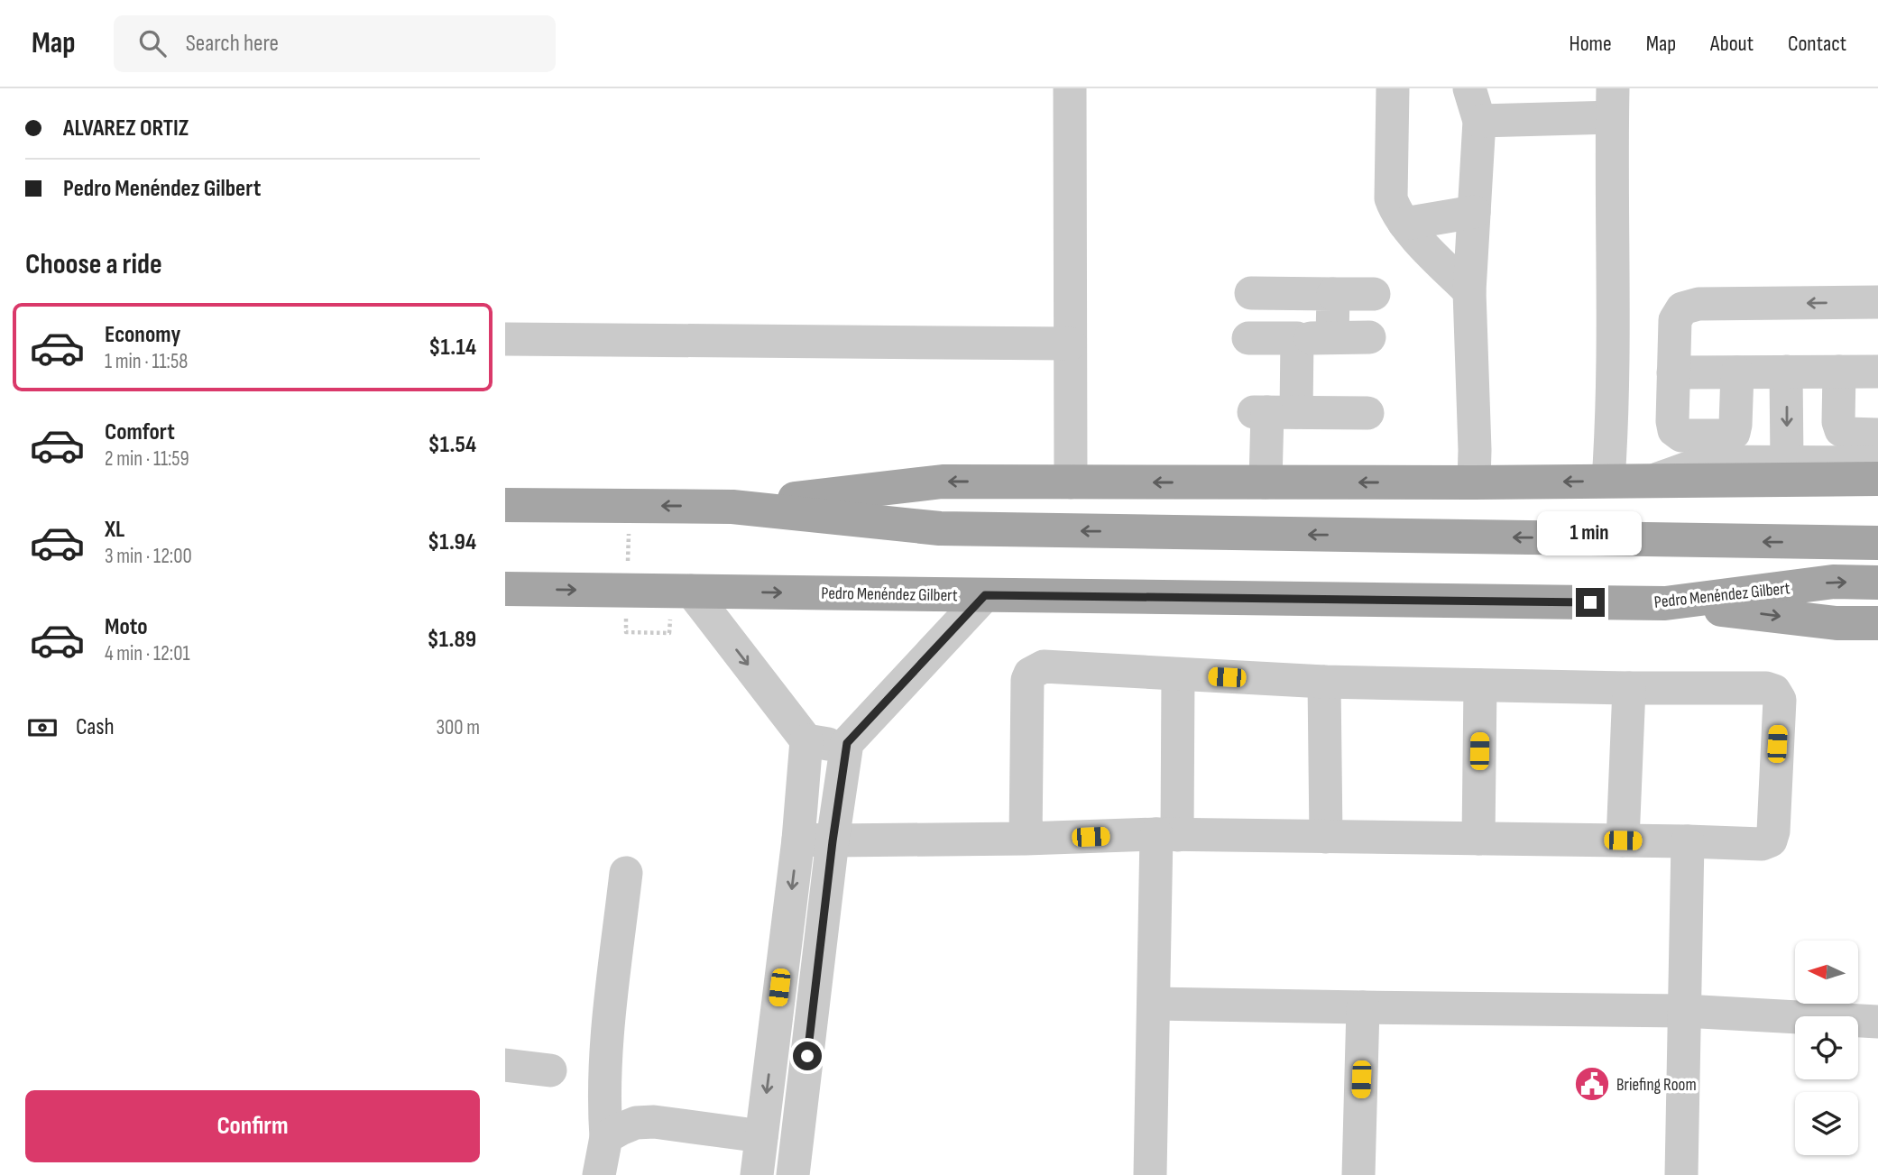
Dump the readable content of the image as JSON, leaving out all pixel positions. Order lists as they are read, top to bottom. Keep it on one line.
{"streets":{"main road":["Pedro Menéndez Gilbert"]},"places":{"public building":["Briefing Room"]},"north":"left","page":{"header":"Map","search":"Search here","nav":["Home","Map","About","Contact"],"banner":["ALVAREZ ORTIZ","Pedro Menéndez Gilbert"],"heading":"Choose a ride","list":[{"name":"Economy","note":"1 min · 11:58","value":"$1.14"},{"name":"Comfort","note":"2 min · 11:59","value":"$1.54"},{"name":"XL","note":"3 min · 12:00","value":"$1.94"},{"name":"Moto","note":"4 min · 12:01","value":"$1.89"}],"bubble":"1 min","pay":["Cash","300 m"],"buttons":"Confirm"}}
